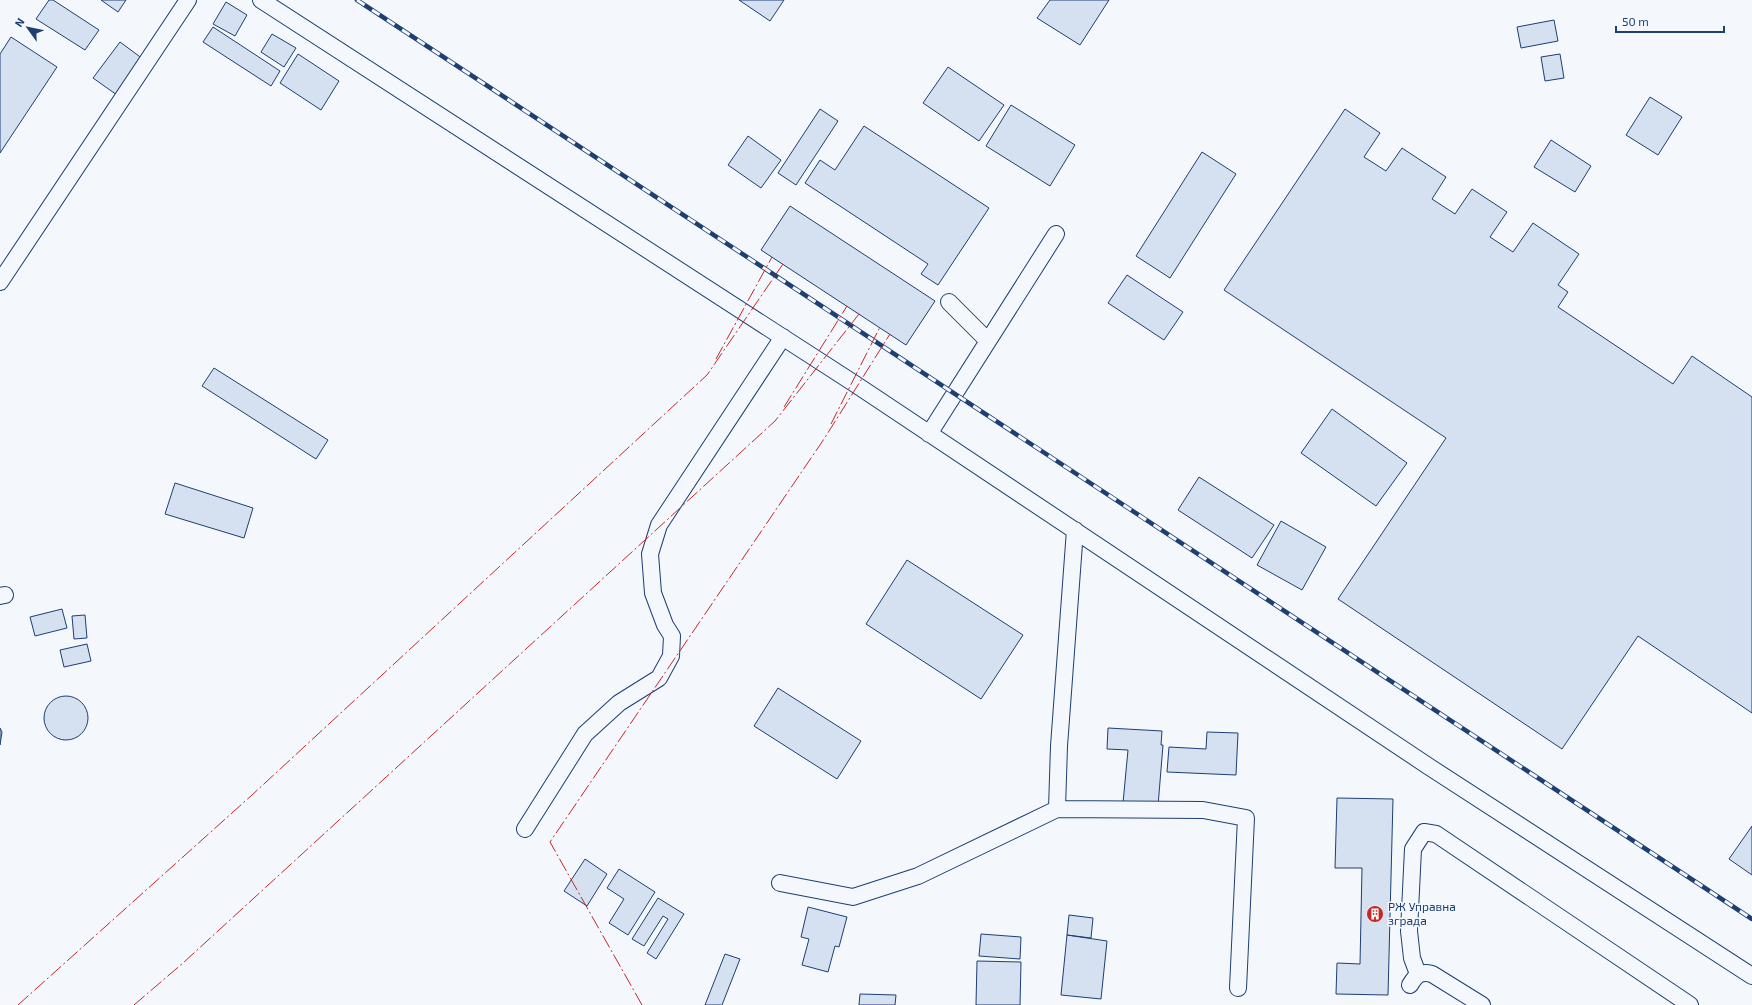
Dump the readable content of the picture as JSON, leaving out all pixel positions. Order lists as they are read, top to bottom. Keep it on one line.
{"places":{"building":["РЖ Управна зграда"]},"scale_bar":"50 m","north":"top left"}
